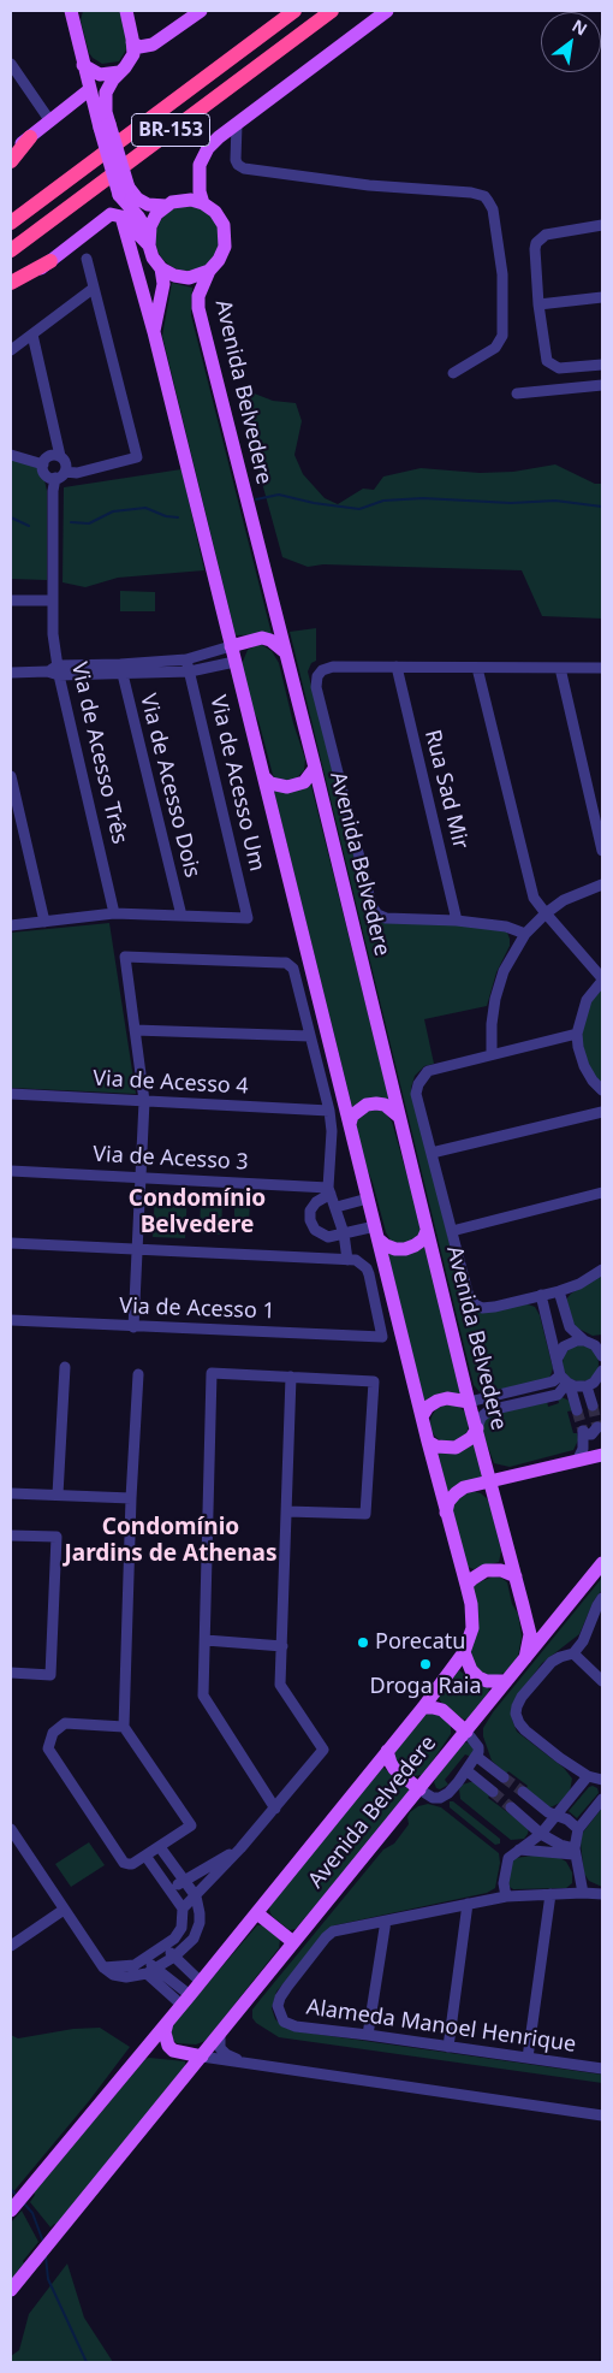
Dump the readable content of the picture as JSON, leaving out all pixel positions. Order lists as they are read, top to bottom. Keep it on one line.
{"streets":{"highway":["BR-153"],"main road":["Avenida Belvedere"],"street":["Via de Acesso Três","Via de Acesso Um","Via de Acesso Dois","Rua Sad Mir","Via de Acesso 4","Via de Acesso 3","Via de Acesso 1","Alameda Manoel Henrique"]},"crossings":[["Via de Acesso Um","Via de Acesso Dois"]],"districts":["Condomínio Belvedere","Condomínio Jardins de Athenas"],"places":["Porecatu","Droga Raia"],"north":"top right"}
